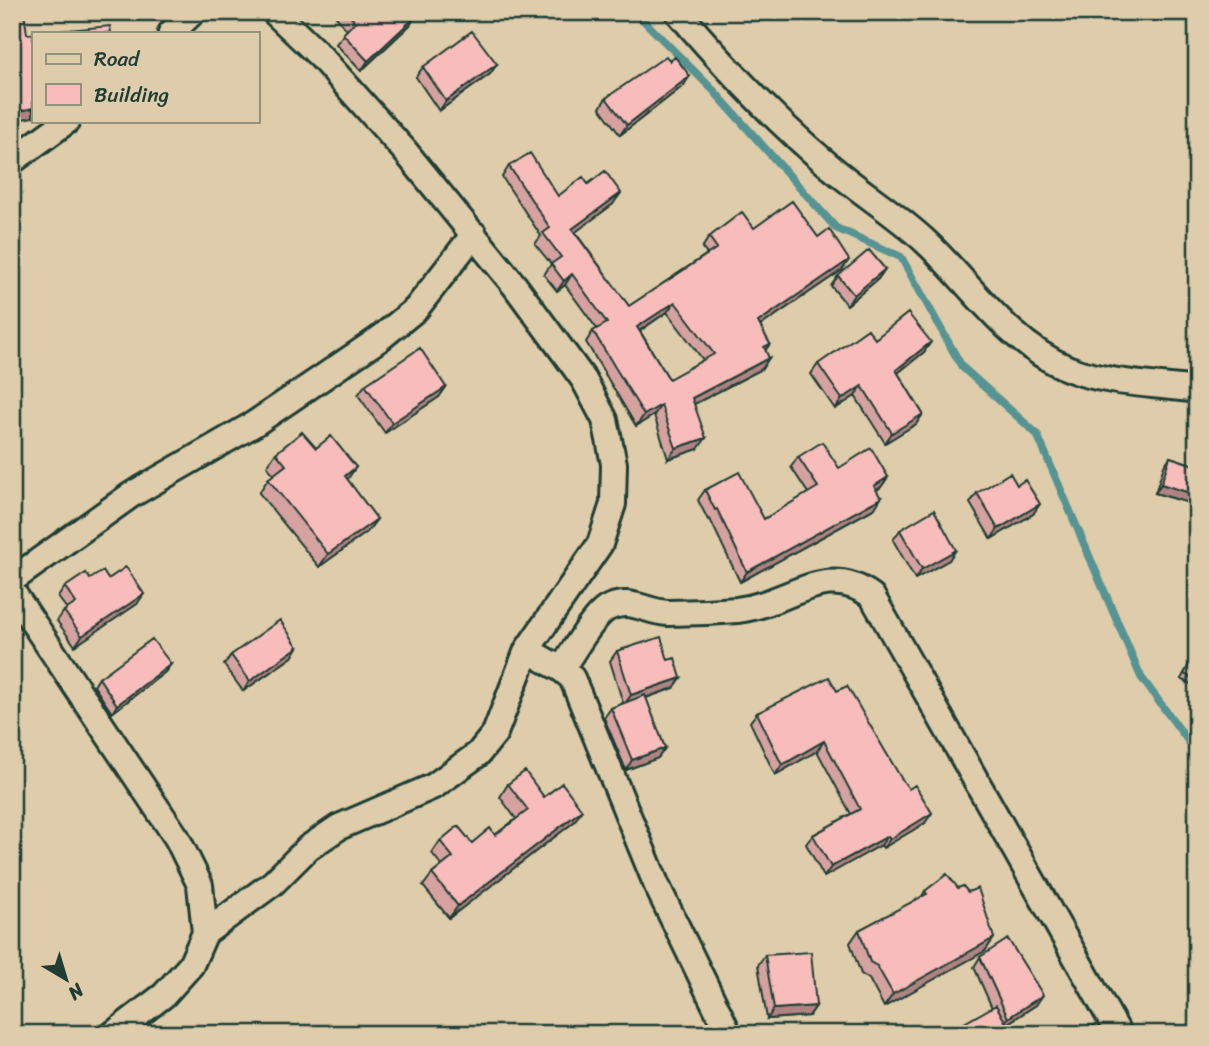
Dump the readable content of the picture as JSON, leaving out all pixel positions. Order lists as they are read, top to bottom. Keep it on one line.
{"legend":["Road","Building"],"north":"bottom right"}
